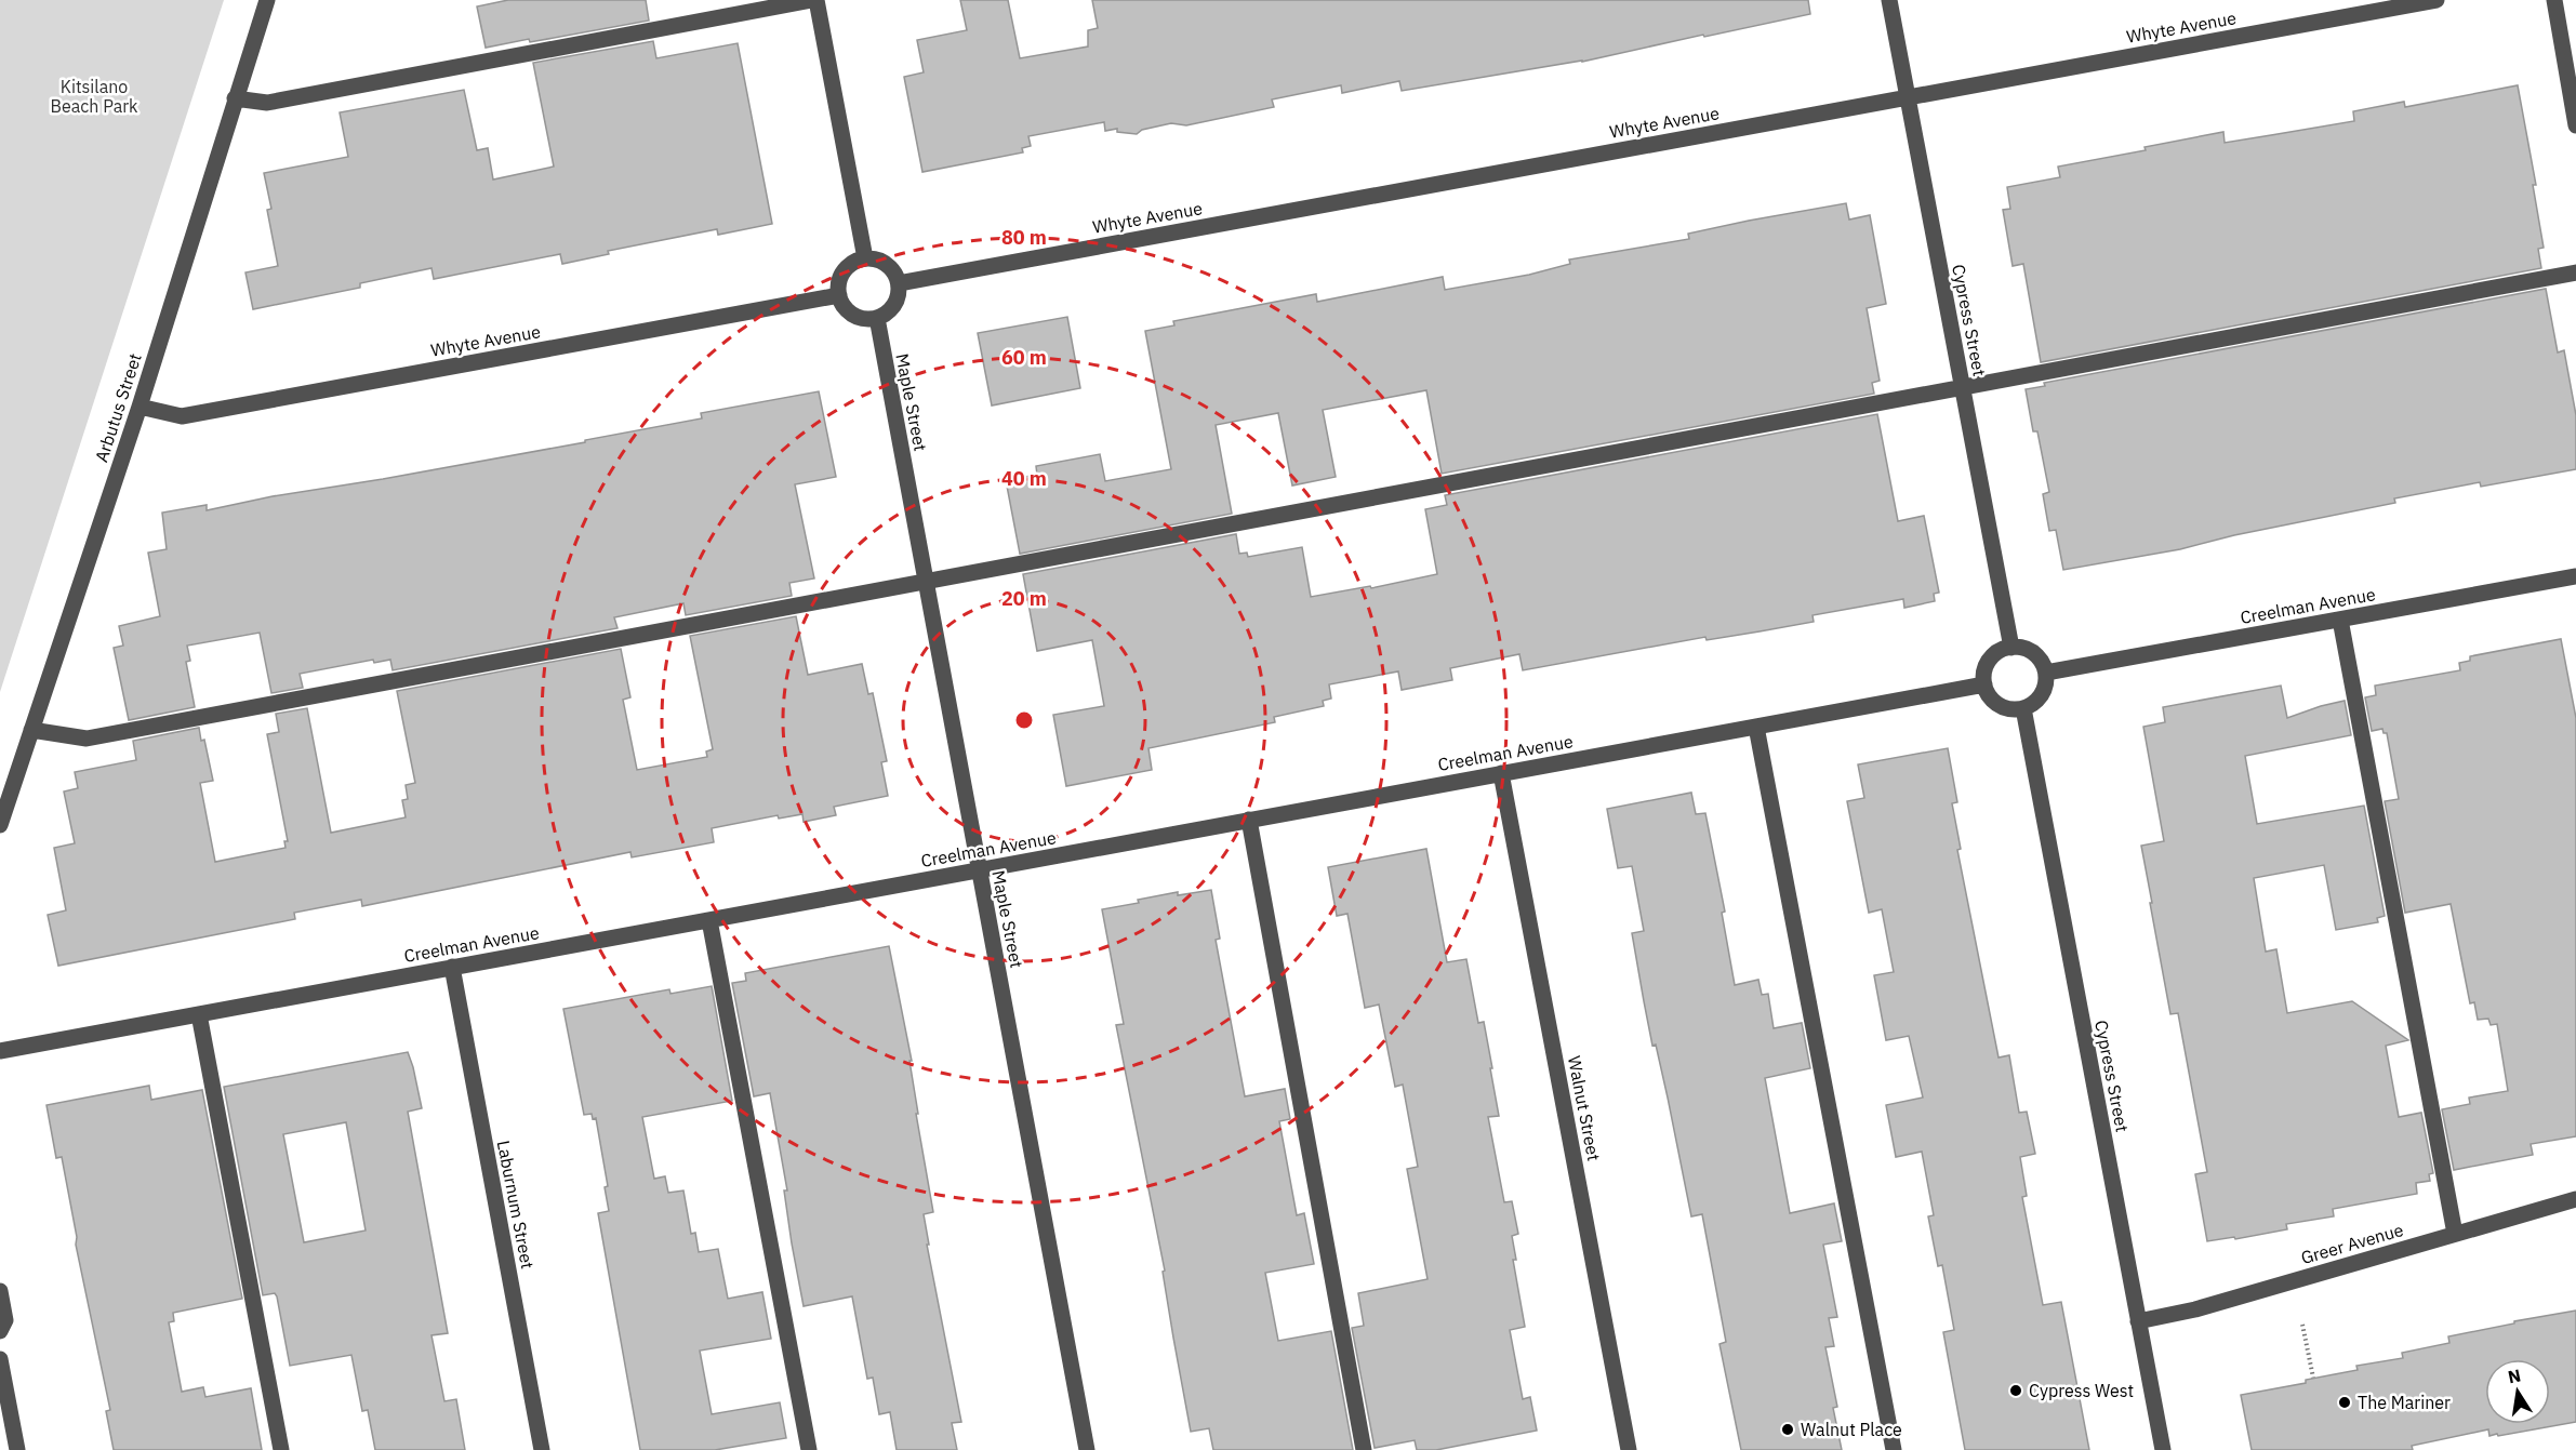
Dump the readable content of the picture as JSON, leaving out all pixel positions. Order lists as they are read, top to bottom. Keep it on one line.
{"streets":{"street":["Whyte Avenue","Cypress Street","Maple Street","Arbutus Street","Creelman Avenue","Walnut Street","Laburnum Street","Greer Avenue"]},"crossings":[["Whyte Avenue","Cypress Street"],["Whyte Avenue","Maple Street"],["Whyte Avenue","Arbutus Street"],["Cypress Street","Creelman Avenue"],["Cypress Street","Greer Avenue"],["Maple Street","Creelman Avenue"],["Creelman Avenue","Walnut Street"],["Creelman Avenue","Laburnum Street"]],"parks":["Kitsilano Beach Park"],"places":["Cypress West","The Mariner","Walnut Place"],"north":"top","rings":["80 m","60 m","40 m","20 m"]}
